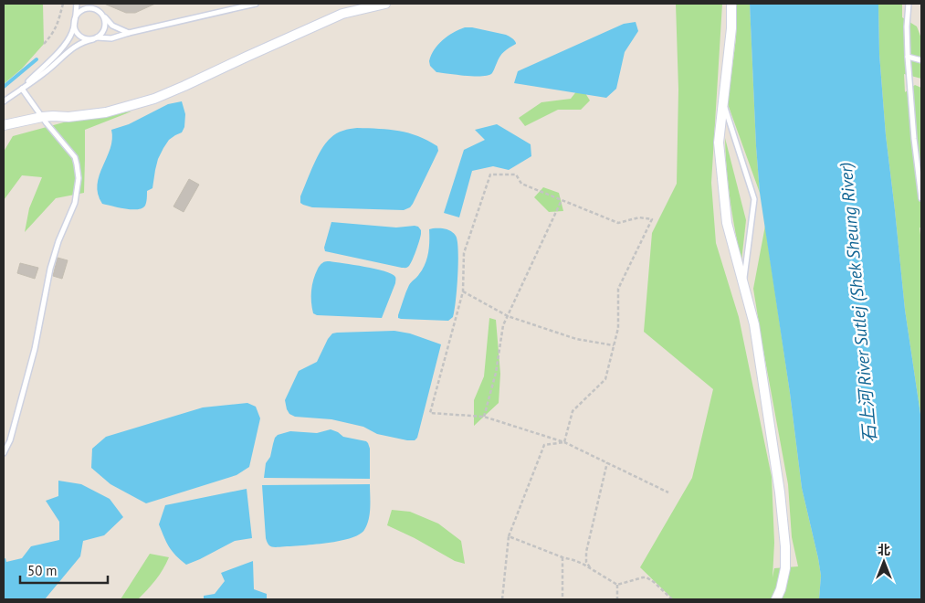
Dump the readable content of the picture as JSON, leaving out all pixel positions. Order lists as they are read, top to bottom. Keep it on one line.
{"water":["石上河 River Sutlej (Shek Sheung River)"],"scale_bar":"50 m","north":"top"}
